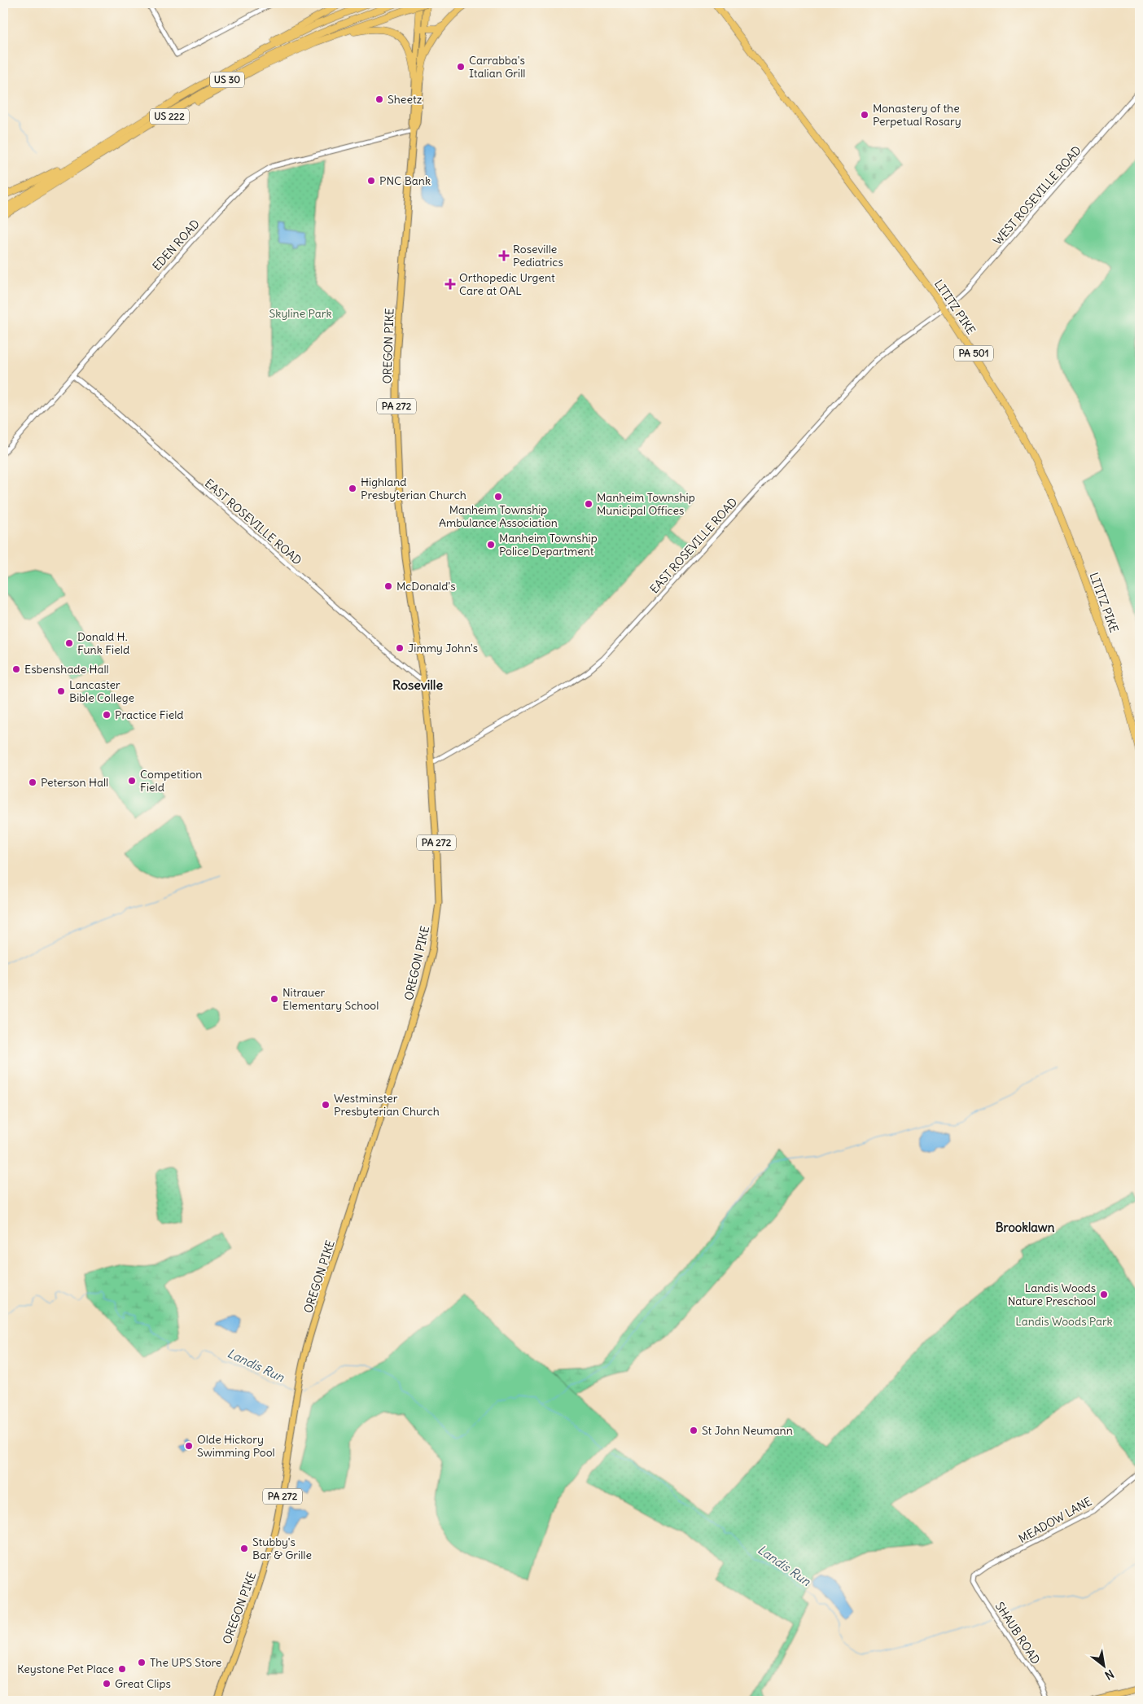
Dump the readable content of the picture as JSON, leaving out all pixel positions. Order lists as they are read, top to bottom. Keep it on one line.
{"streets":{"highway":["US 30","US 222","LITITZ PIKE","OREGON PIKE","PA 501","PA 272"],"street":["WEST ROSEVILLE ROAD","EDEN ROAD","EAST ROSEVILLE ROAD","MEADOW LANE","SHAUB ROAD"]},"crossings":[["US 30","US 222"],["US 222","OREGON PIKE"],["WEST ROSEVILLE ROAD","LITITZ PIKE"],["WEST ROSEVILLE ROAD","EAST ROSEVILLE ROAD"],["EDEN ROAD","OREGON PIKE"],["EDEN ROAD","EAST ROSEVILLE ROAD"],["LITITZ PIKE","EAST ROSEVILLE ROAD"],["OREGON PIKE","EAST ROSEVILLE ROAD"],["MEADOW LANE","SHAUB ROAD"]],"districts":["Roseville","Brooklawn"],"water":["Landis Run"],"parks":["Skyline Park","Landis Woods Park"],"places":{"other":["Carrabba's Italian Grill","Sheetz","Monastery of the Perpetual Rosary","PNC Bank","Highland Presbyterian Church","Manheim Township Ambulance Association","Manheim Township Municipal Offices","Manheim Township Police Department","McDonald's","Donald H. Funk Field","Jimmy John's","Esbenshade Hall","Lancaster Bible College","Practice Field","Competition Field","Peterson Hall","Nitrauer Elementary School","Westminster Presbyterian Church","Landis Woods Nature Preschool","St John Neumann","Olde Hickory Swimming Pool","Stubby's Bar & Grille","The UPS Store","Keystone Pet Place","Great Clips"],"health":["Roseville Pediatrics","Orthopedic Urgent Care at OAL"]},"north":"bottom right"}
